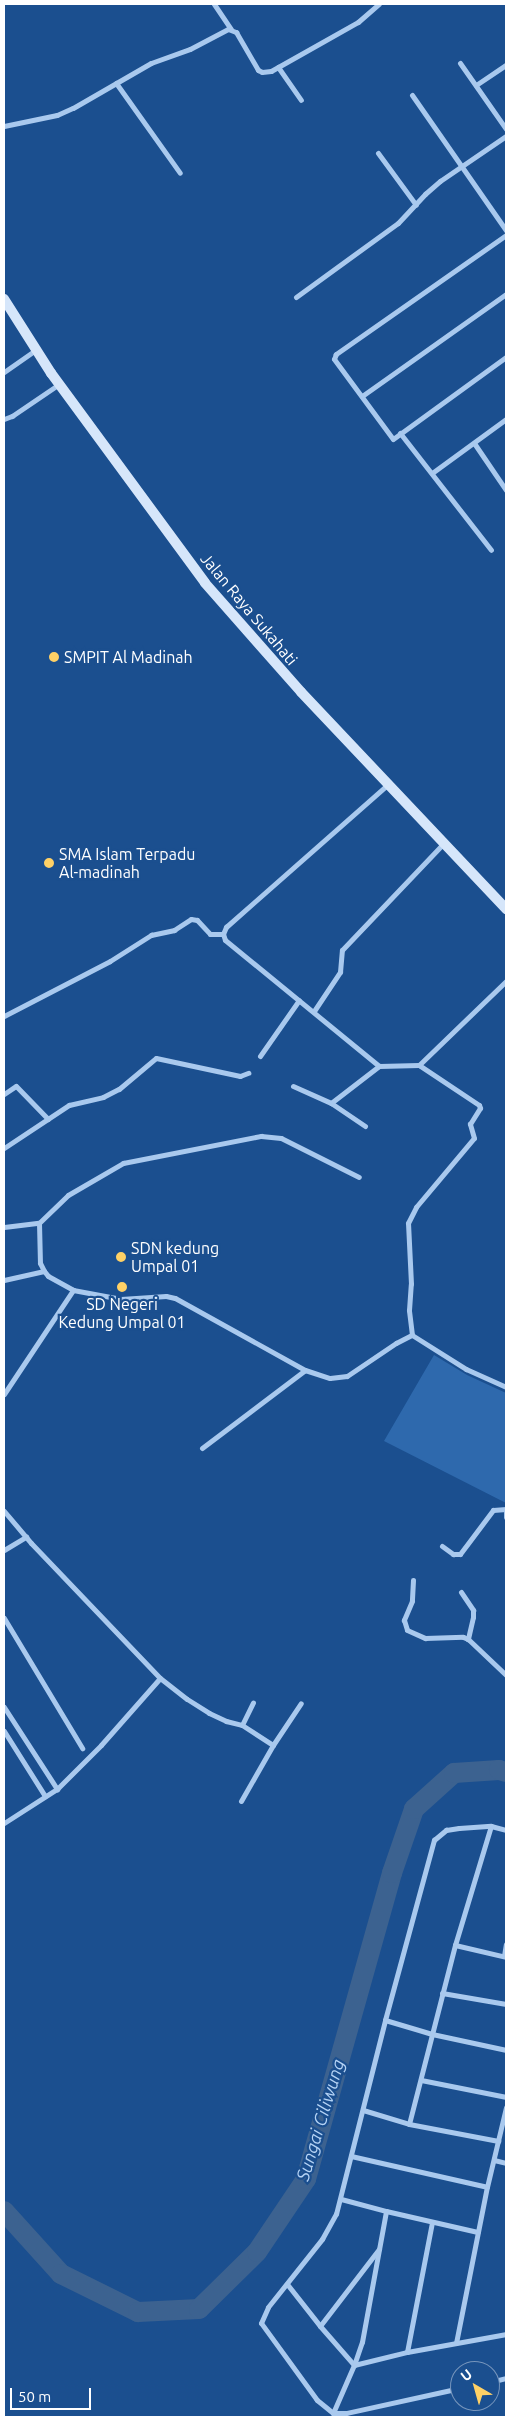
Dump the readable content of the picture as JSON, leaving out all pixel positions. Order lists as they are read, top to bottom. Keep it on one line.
{"streets":{"main road":["Jalan Raya Sukahati"]},"water":["Sungai Ciliwung"],"places":["SMPIT Al Madinah","SMA Islam Terpadu Al-madinah","SDN kedung Umpal 01","SD Negeri Kedung Umpal 01"],"scale_bar":"50 m","north":"top left"}
